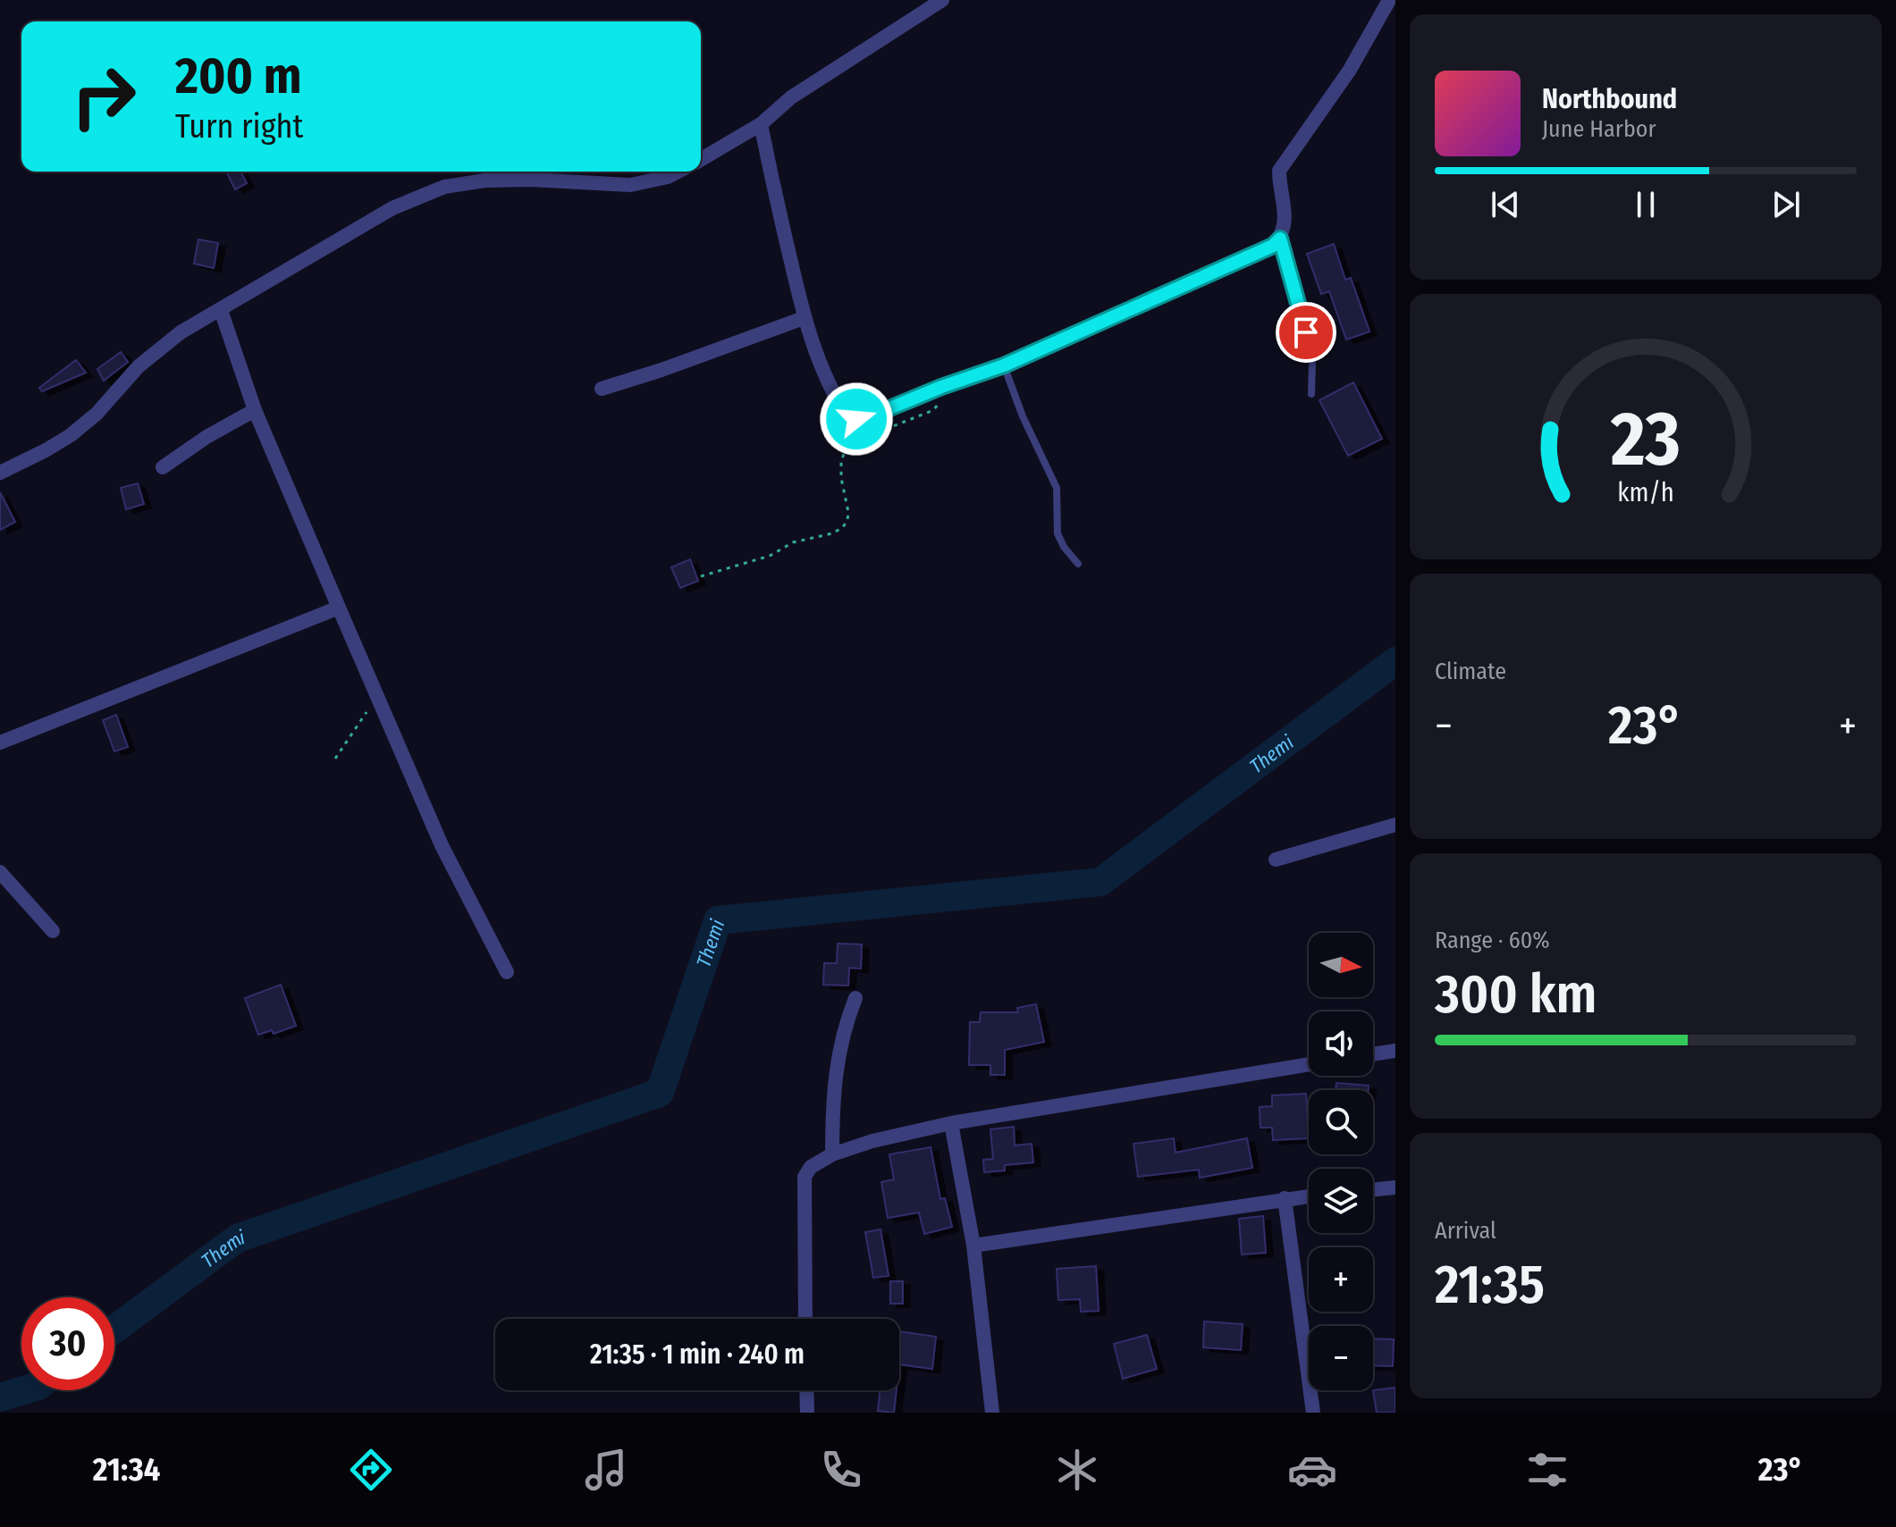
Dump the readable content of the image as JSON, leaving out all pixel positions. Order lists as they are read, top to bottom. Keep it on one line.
{"water":["Themi"],"north":"right","page":{"turn":["200 m","Turn right"],"song":["Northbound","June Harbor"],"tile":["Climate",["Range · 60%","300 km"],["Arrival","21:35"]],"heat":["−","23°","+"],"map_buttons":["+","−"],"limit":"30","trip":"21:35 · 1 min · 240 m","tabs":["21:34","23°"],"gauge":["23","km/h"]}}
